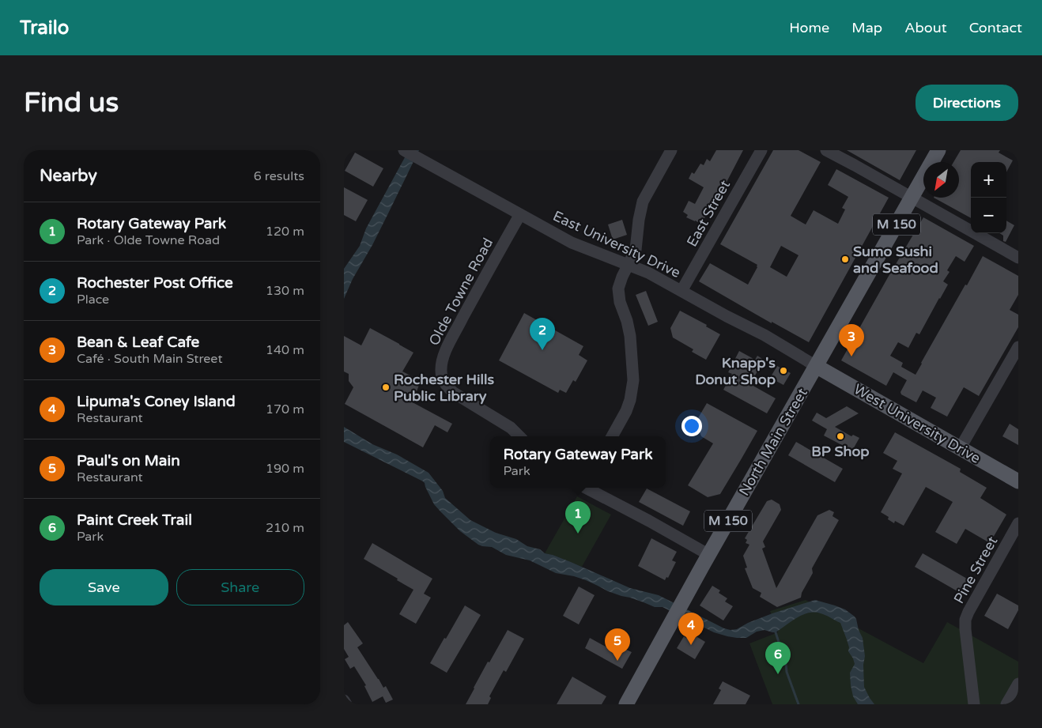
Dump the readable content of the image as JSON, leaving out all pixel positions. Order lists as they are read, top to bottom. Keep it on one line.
{"streets":{"main road":["M 150","West University Drive","North Main Street"],"street":["East Street","East University Drive","Olde Towne Road","Pine Street"]},"crossings":[["East Street","East University Drive"],["M 150","East University Drive"],["M 150","West University Drive"],["M 150","North Main Street"],["East University Drive","Olde Towne Road"],["East University Drive","West University Drive"],["East University Drive","North Main Street"],["West University Drive","North Main Street"]],"places":["Sumo Sushi and Seafood","Knapp's Donut Shop","Rochester Hills Public Library","BP Shop"],"north":"bottom left","page":{"header":"Trailo","nav":["Home","Map","About","Contact"],"buttons":["Directions",["Save","Share"]],"title":"Find us","heading":["Nearby","6 results"],"map_buttons":["+","−"],"list":[{"mark":"1","name":"Rotary Gateway Park","note":"Park · Olde Towne Road","value":"120 m"},{"mark":"2","name":"Rochester Post Office","note":"Place","value":"130 m"},{"mark":"3","name":"Bean & Leaf Cafe","note":"Café · South Main Street","value":"140 m"},{"mark":"4","name":"Lipuma's Coney Island","note":"Restaurant","value":"170 m"},{"mark":"5","name":"Paul's on Main","note":"Restaurant","value":"190 m"},{"mark":"6","name":"Paint Creek Trail","note":"Park","value":"210 m"}],"pins":["2","3","1","4","5","6"],"popup":["Rotary Gateway Park","Park"]}}
